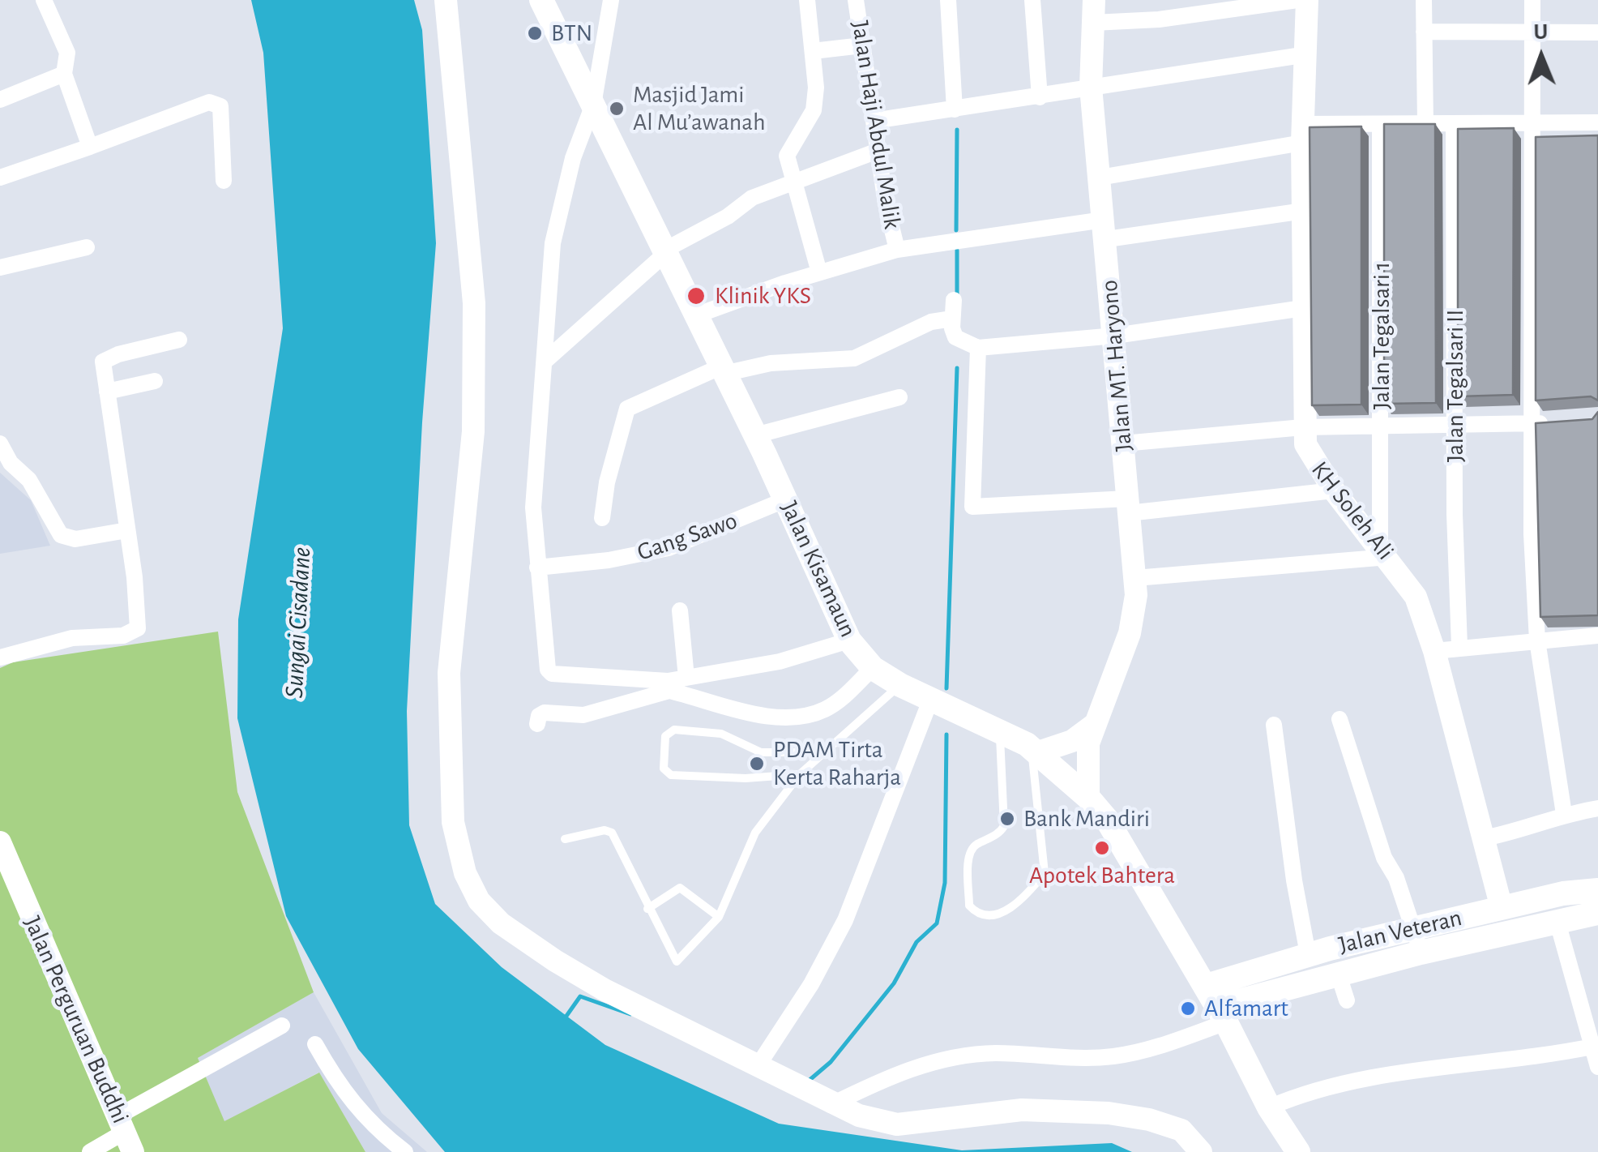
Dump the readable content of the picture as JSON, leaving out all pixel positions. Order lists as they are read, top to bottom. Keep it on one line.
{"streets":{"main road":["Jalan Kisamaun","Jalan Veteran"],"street":["Jalan Haji Abdul Malik","Jalan Tegalsari 1","Jalan MT. Haryono","Jalan Tegalsari II","KH Soleh Ali","Gang Sawo","Jalan Perguruan Buddhi"]},"crossings":[["Jalan Tegalsari 1","KH Soleh Ali"],["Jalan MT. Haryono","Jalan Kisamaun"],["KH Soleh Ali","Jalan Veteran"],["Gang Sawo","Jalan Kisamaun"],["Jalan Kisamaun","Jalan Veteran"]],"water":["Sungai Cisadane"],"places":["BTN","Masjid Jami Al Mu’awanah","Klinik YKS","PDAM Tirta Kerta Raharja","Bank Mandiri","Apotek Bahtera","Alfamart"],"north":"top"}
